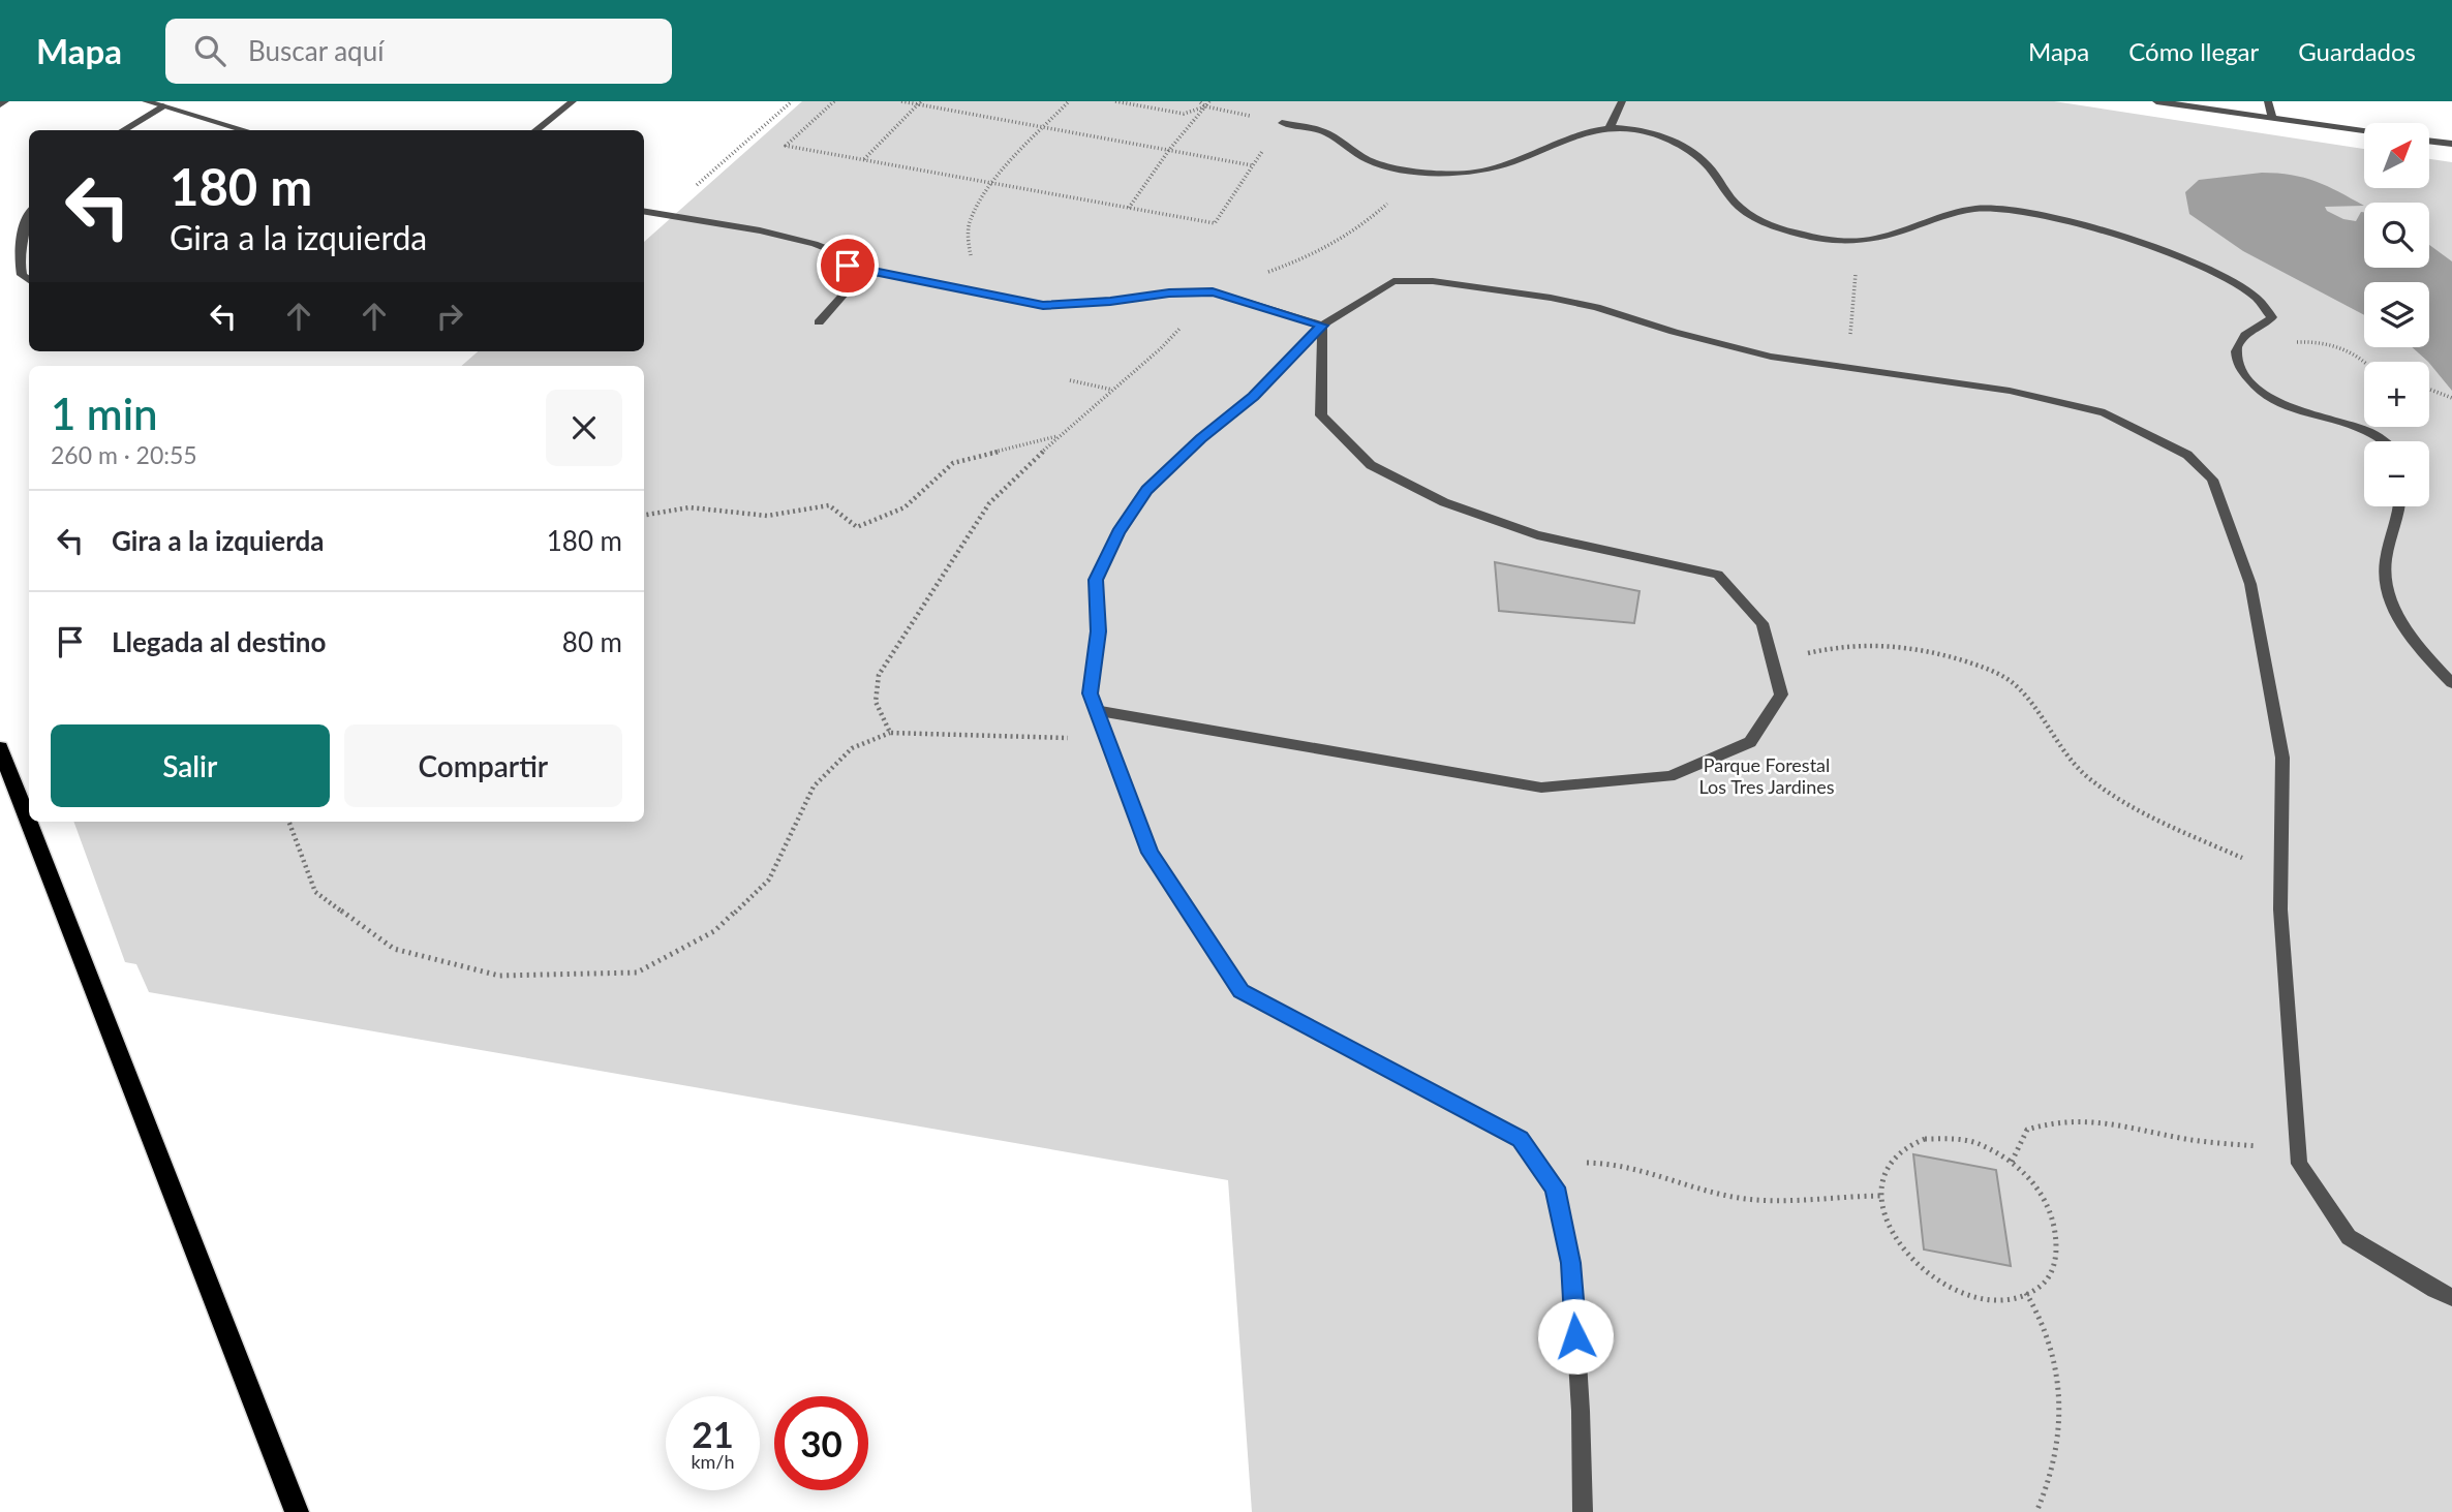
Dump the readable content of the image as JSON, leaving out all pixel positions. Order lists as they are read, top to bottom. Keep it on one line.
{"parks":["Parque Forestal Los Tres Jardines"],"north":"top right","page":{"header":"Mapa","search":"Buscar aquí","nav":["Mapa","Cómo llegar","Guardados"],"map_buttons":["+","−"],"turn":["180 m","Gira a la izquierda"],"heading":["1 min","260 m · 20:55"],"list":[{"name":"Gira a la izquierda","value":"180 m"},{"name":"Llegada al destino","value":"80 m"}],"buttons":["Salir","Compartir"],"speed":"21 km/h","limit":"30"}}
